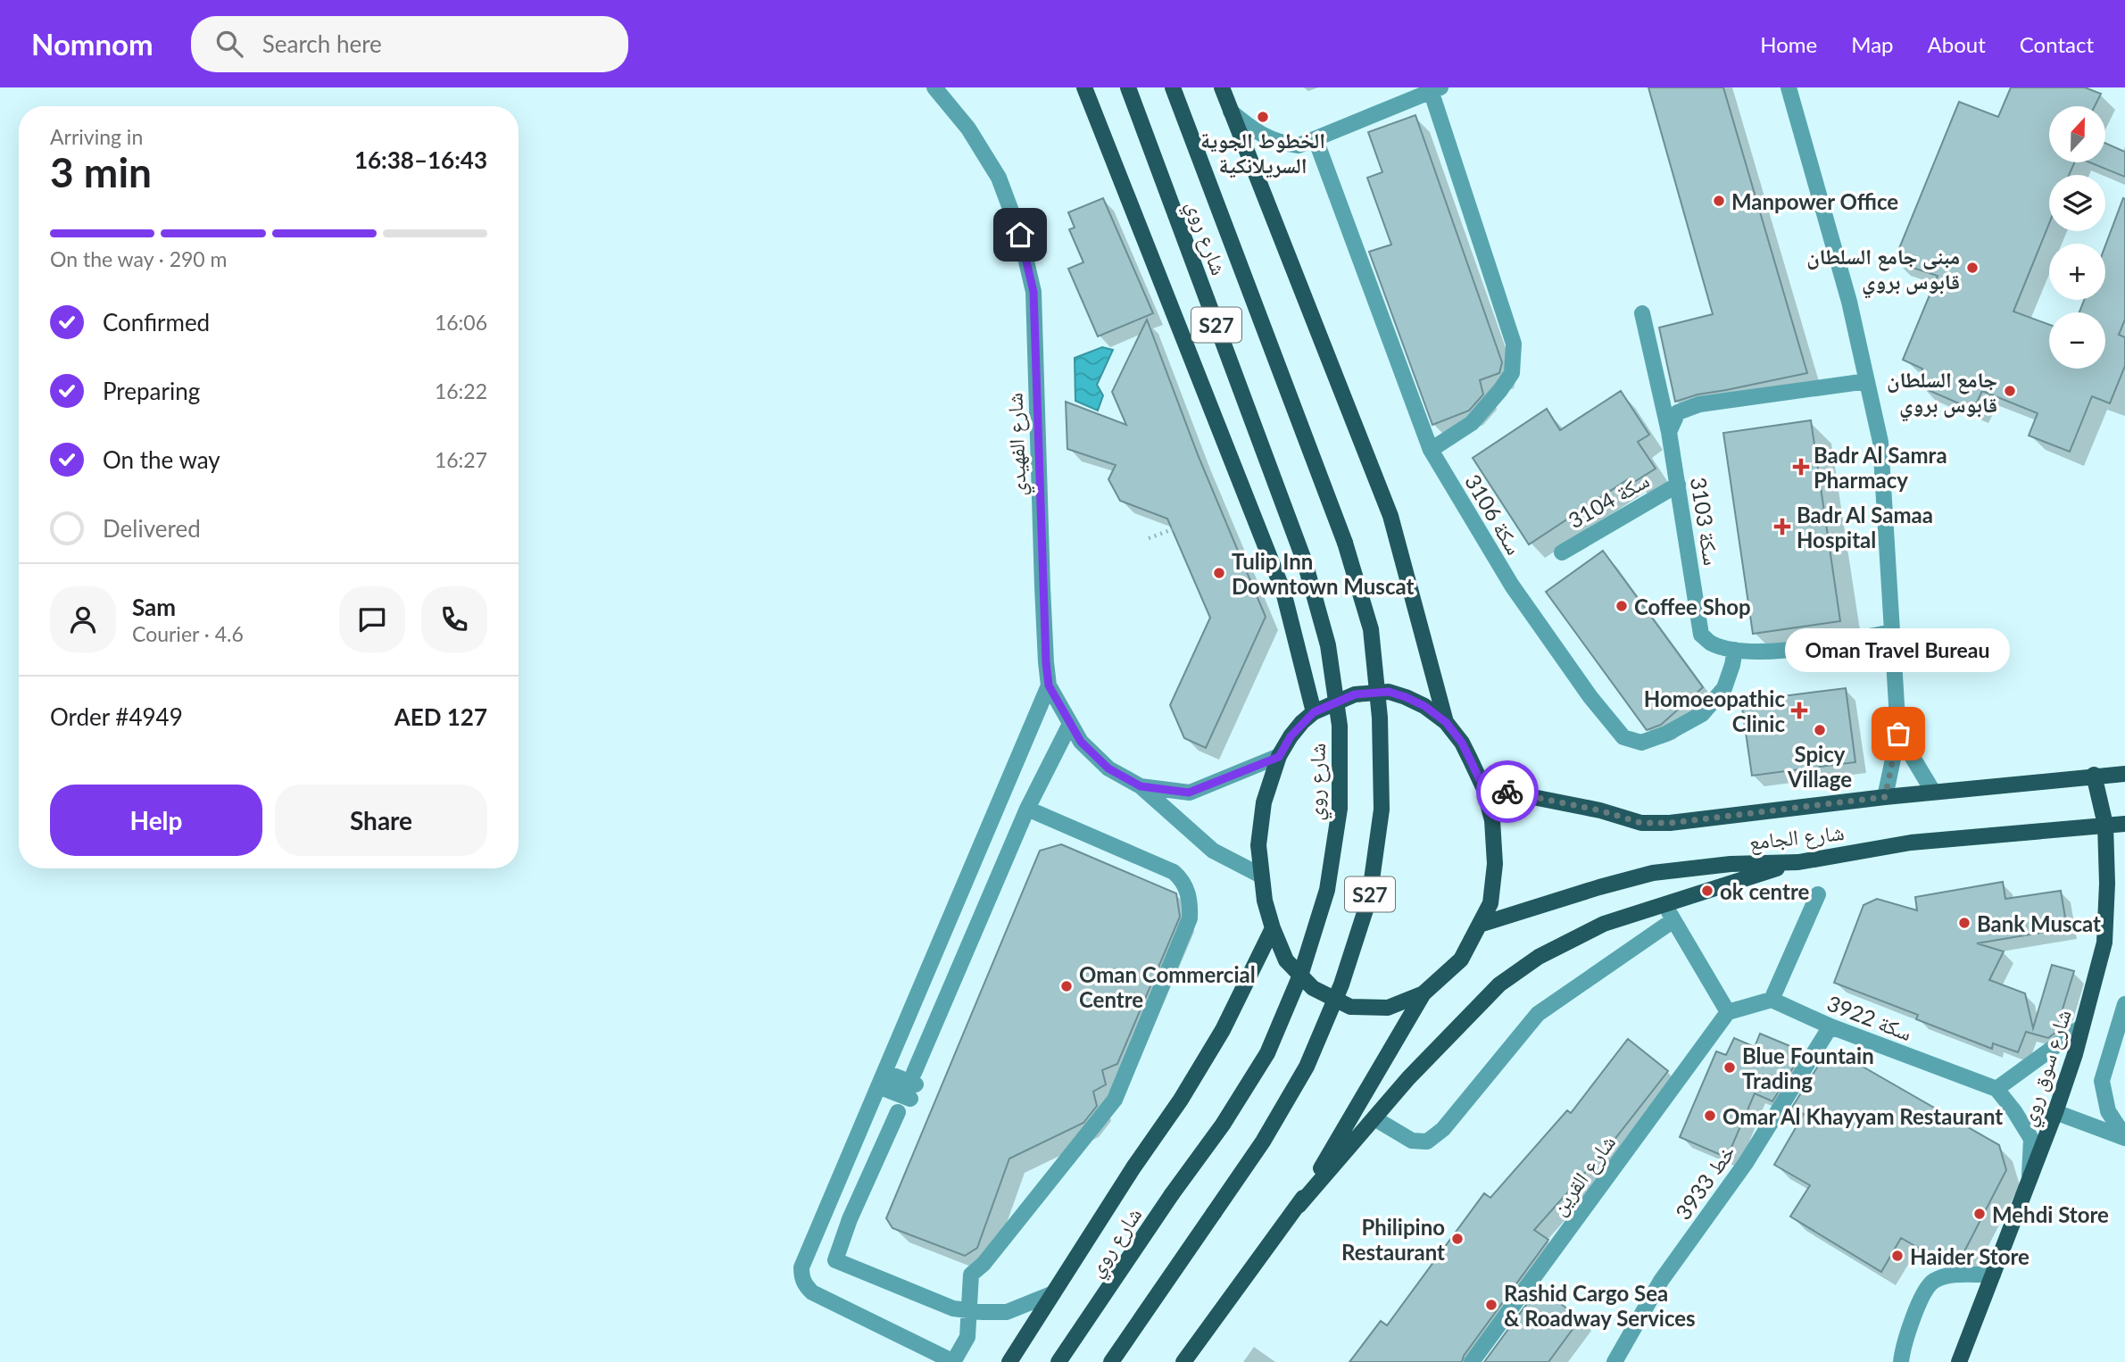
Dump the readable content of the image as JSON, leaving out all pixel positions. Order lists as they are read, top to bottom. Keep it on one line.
{"streets":{"main road":["شارع روي","S27","شارع الجامع","شارع سوق روي"],"street":["شارع الفهيدي","سكة 3104","سكة 3106","سكة 3103","سكة 3922","شارع القرين","3933 خط"]},"crossings":[["سكة 3104","سكة 3103"],["سكة 3106","سكة 3103"],["شارع الجامع","شارع سوق روي"],["سكة 3922","3933 خط"]],"places":{"other":["الخطوط الجوية السريلانكية","Manpower Office","مبنى جامع السلطان قابوس بروي","جامع السلطان قابوس بروي","Tulip Inn Downtown Muscat","Coffee Shop","Spicy Village","Oman Travel Bureau","ok centre","Bank Muscat","Oman Commercial Centre","Blue Fountain Trading","Omar Al Khayyam Restaurant","Mehdi Store","Philipino Restaurant","Haider Store","Rashid Cargo Sea & Roadway Services"],"health":["Badr Al Samra Pharmacy","Badr Al Samaa Hospital","Homoeopathic Clinic"]},"north":"top","page":{"header":"Nomnom","search":"Search here","nav":["Home","Map","About","Contact"],"map_buttons":["+","−"],"heading":["3 min","Arriving in","16:38–16:43"],"panel":["Sam","Courier · 4.6","Order #4949","AED 127"],"bar":"On the way · 290 m","list":[["Confirmed","16:06"],["Preparing","16:22"],["On the way","16:27"],"Delivered"],"bubble":"Oman Travel Bureau","buttons":["Help","Share"]}}
